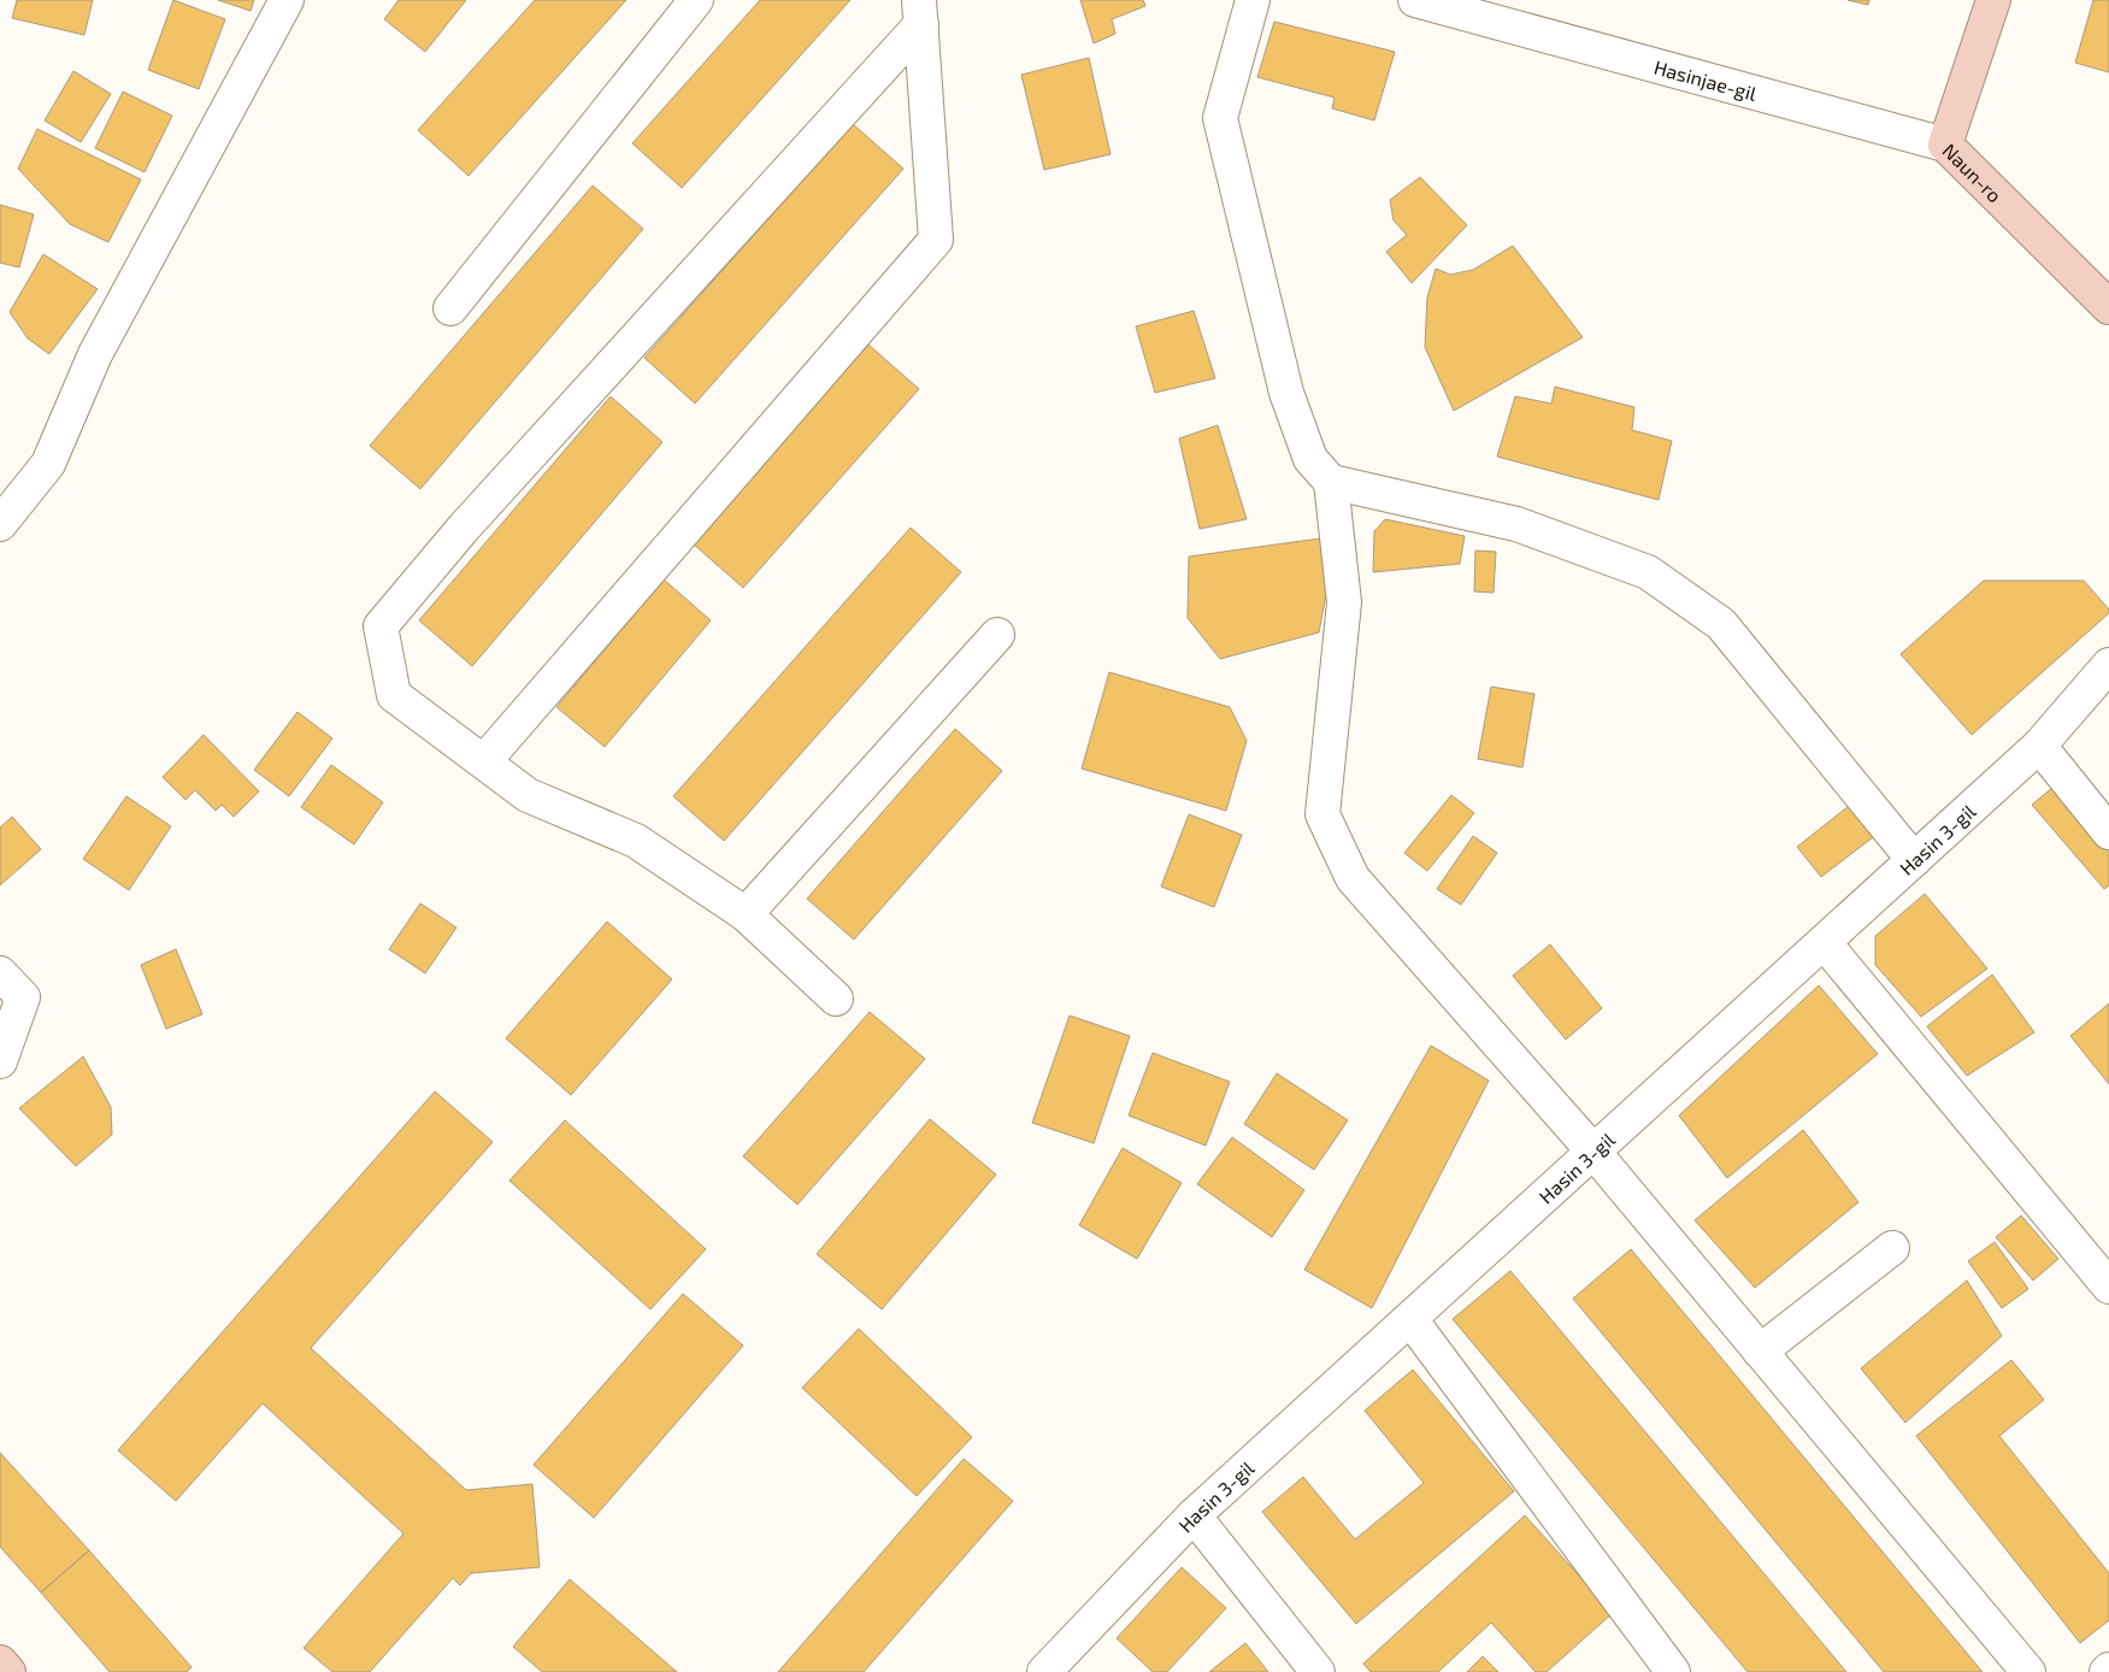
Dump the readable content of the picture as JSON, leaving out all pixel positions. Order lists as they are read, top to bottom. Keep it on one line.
{"streets":{"street":["Hasinjae-gil","Naun-ro","Hasin 3-gil"]},"crossings":[["Hasinjae-gil","Naun-ro"]]}
